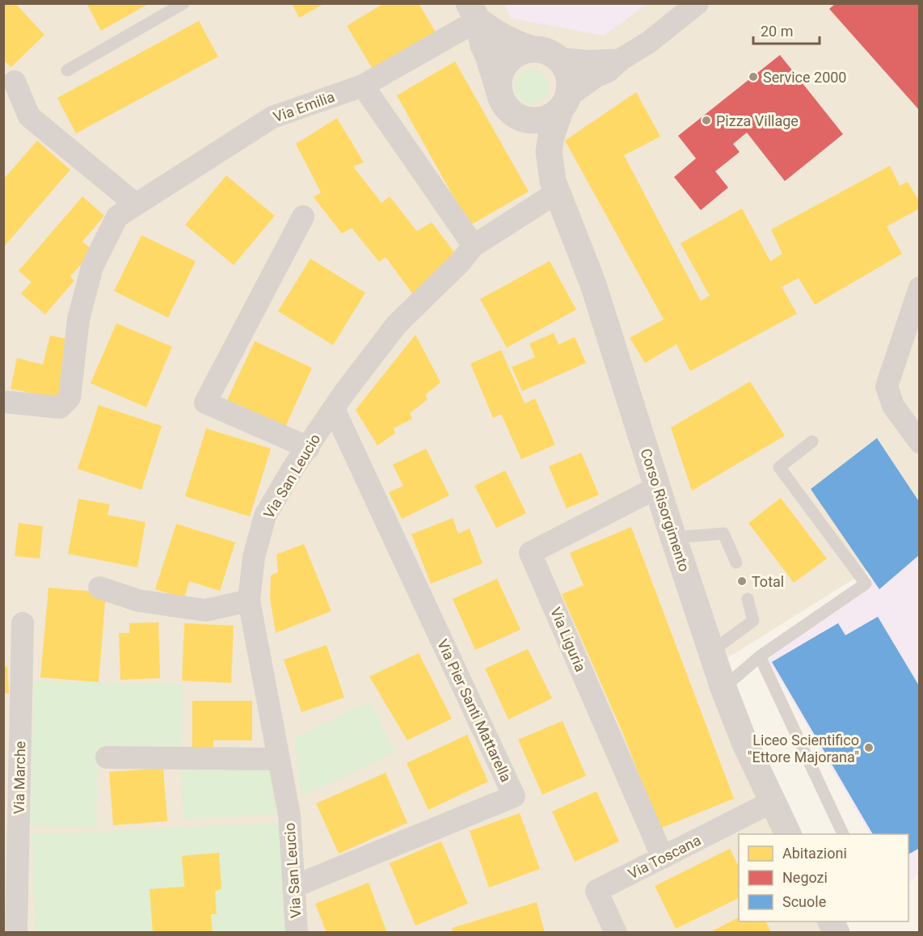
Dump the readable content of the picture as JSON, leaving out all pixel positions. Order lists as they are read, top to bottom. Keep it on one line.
{"streets":{"street":["Via Emilia","Via San Leucio","Corso Risorgimento","Via Liguria","Via Pier Santi Mattarella","Via Marche","Via Toscana"]},"crossings":[["Via San Leucio","Corso Risorgimento"],["Via San Leucio","Via Pier Santi Mattarella"],["Corso Risorgimento","Via Liguria"],["Corso Risorgimento","Via Toscana"],["Via Liguria","Via Toscana"]],"places":["Service 2000","Pizza Village","Total","Liceo Scientifico \"Ettore Majorana\""],"legend":["Abitazioni","Negozi","Scuole"],"scale_bar":"20 m"}
